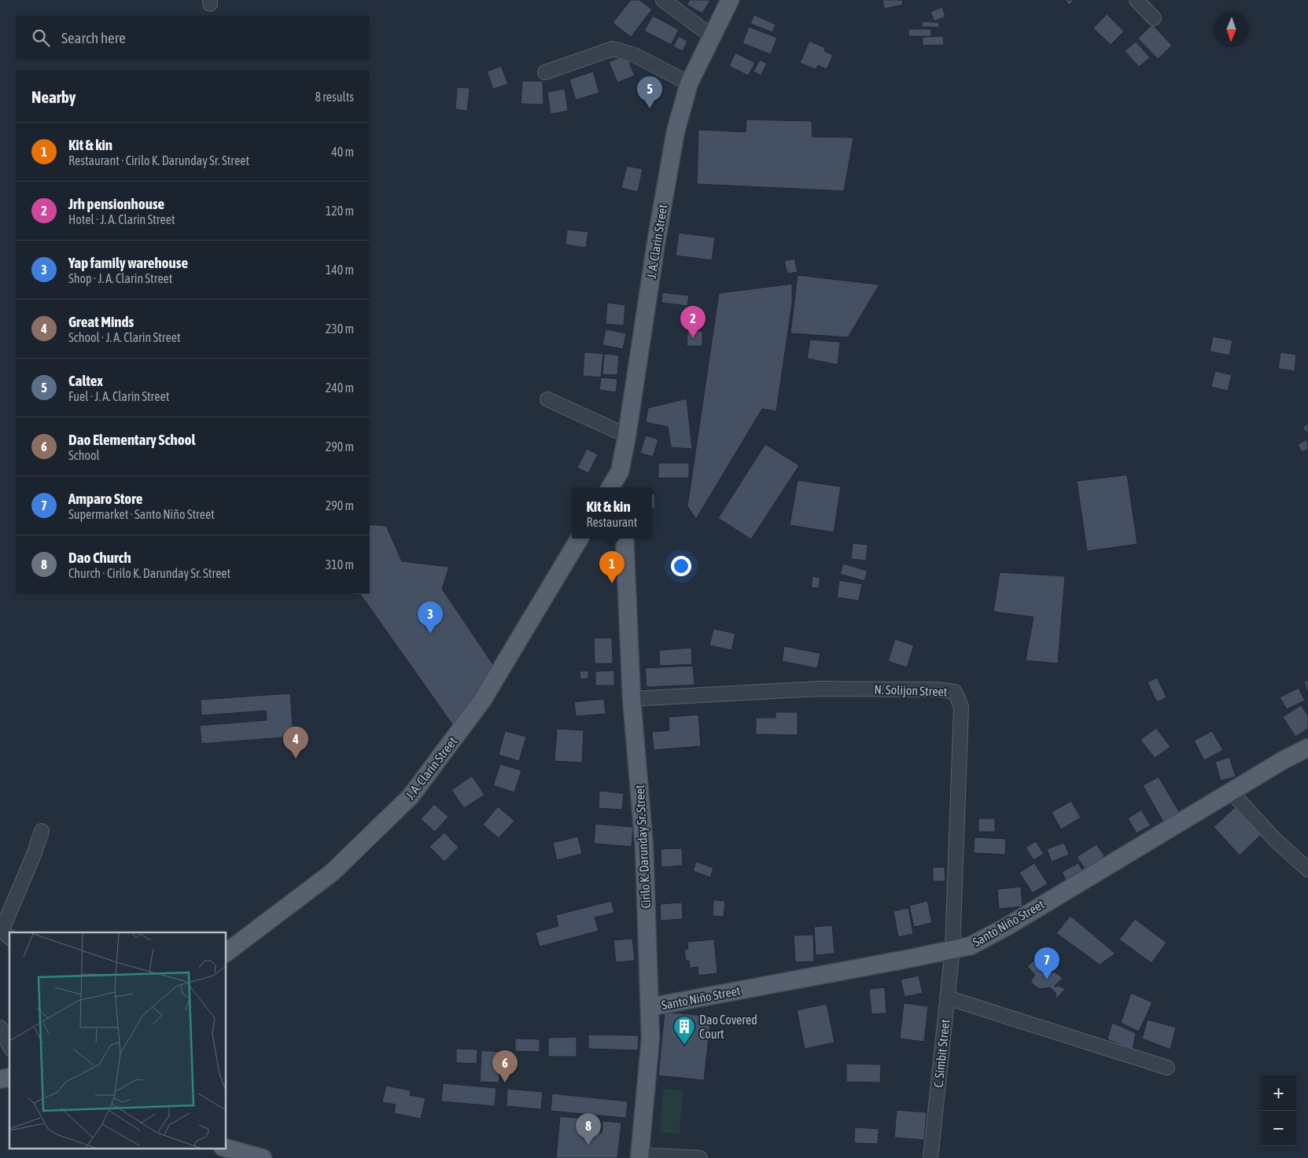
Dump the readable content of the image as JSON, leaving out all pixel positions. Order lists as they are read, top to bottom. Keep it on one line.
{"streets":{"main road":["J. A. Clarin Street","Cirilo K. Darunday Sr. Street","Santo Niño Street"],"street":["N. Solijon Street","C. Simbit Street"]},"crossings":[["N. Solijon Street","Cirilo K. Darunday Sr. Street"],["N. Solijon Street","Santo Niño Street"],["N. Solijon Street","C. Simbit Street"],["Cirilo K. Darunday Sr. Street","Santo Niño Street"],["Santo Niño Street","C. Simbit Street"]],"places":{"building":["Dao Covered Court"]},"north":"bottom","page":{"search":"Search here","heading":["Nearby","8 results"],"pins":["5","2","1","3","4","7","6","8"],"list":[{"mark":"1","name":"Kit & kin","note":"Restaurant · Cirilo K. Darunday Sr. Street","value":"40 m"},{"mark":"2","name":"Jrh pensionhouse","note":"Hotel · J. A. Clarin Street","value":"120 m"},{"mark":"3","name":"Yap family warehouse","note":"Shop · J. A. Clarin Street","value":"140 m"},{"mark":"4","name":"Great Minds","note":"School · J. A. Clarin Street","value":"230 m"},{"mark":"5","name":"Caltex","note":"Fuel · J. A. Clarin Street","value":"240 m"},{"mark":"6","name":"Dao Elementary School","note":"School","value":"290 m"},{"mark":"7","name":"Amparo Store","note":"Supermarket · Santo Niño Street","value":"290 m"},{"mark":"8","name":"Dao Church","note":"Church · Cirilo K. Darunday Sr. Street","value":"310 m"}],"popup":["Kit & kin","Restaurant"],"map_buttons":["+","−"]}}
